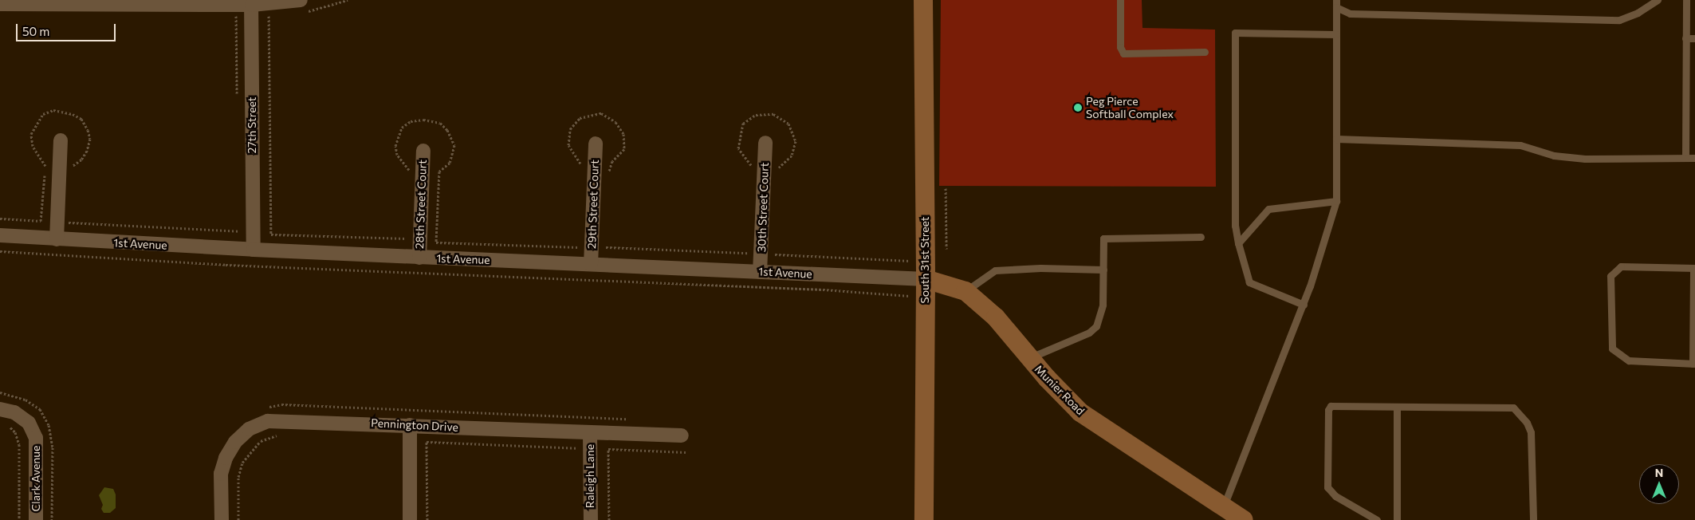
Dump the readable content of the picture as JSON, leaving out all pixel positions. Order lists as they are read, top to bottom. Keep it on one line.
{"streets":{"street":["27th Street","28th Street Court","29th Street Court","30th Street Court","1st Avenue","South 31st Street","Munier Road","Pennington Drive","Raleigh Lane","Clark Avenue"]},"crossings":[["27th Street","1st Avenue"],["28th Street Court","1st Avenue"],["29th Street Court","1st Avenue"],["30th Street Court","1st Avenue"],["1st Avenue","South 31st Street"],["1st Avenue","Munier Road"],["South 31st Street","Munier Road"],["Pennington Drive","Raleigh Lane"]],"places":["Peg Pierce Softball Complex"],"scale_bar":"50 m","north":"top"}
